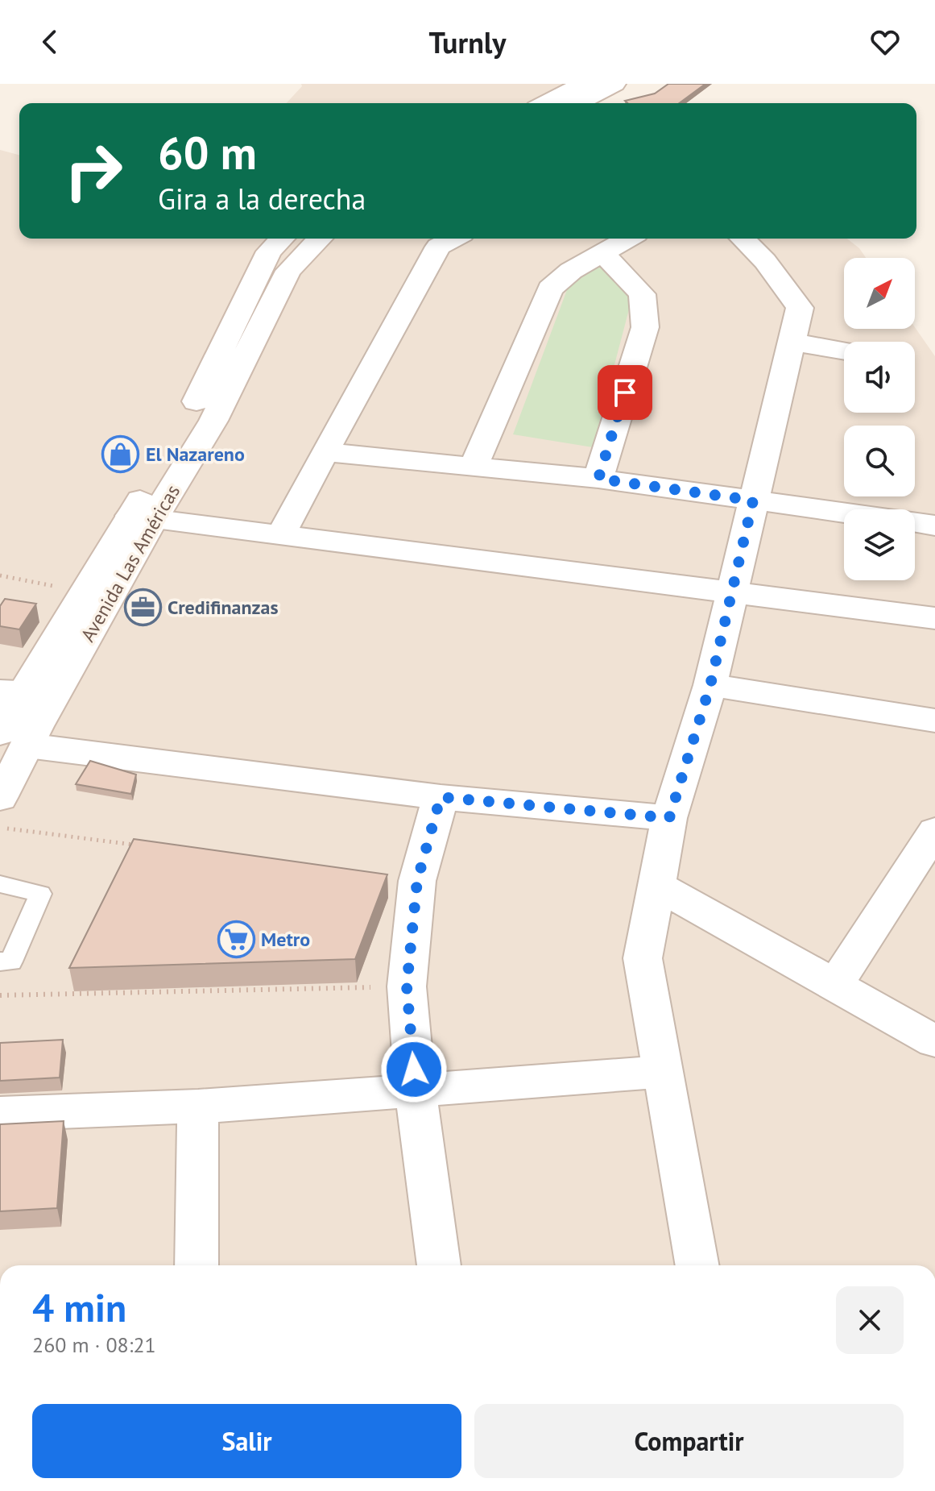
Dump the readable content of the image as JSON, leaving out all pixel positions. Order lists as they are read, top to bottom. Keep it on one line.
{"streets":{"street":["Avenida Las Américas"]},"places":{"shop":["El Nazareno"],"office":["Credifinanzas"],"supermarket":["Metro"]},"north":"top right","page":{"header":"Turnly","turn":["60 m","Gira a la derecha"],"heading":["4 min","260 m · 08:21"],"buttons":["Salir","Compartir"]}}
